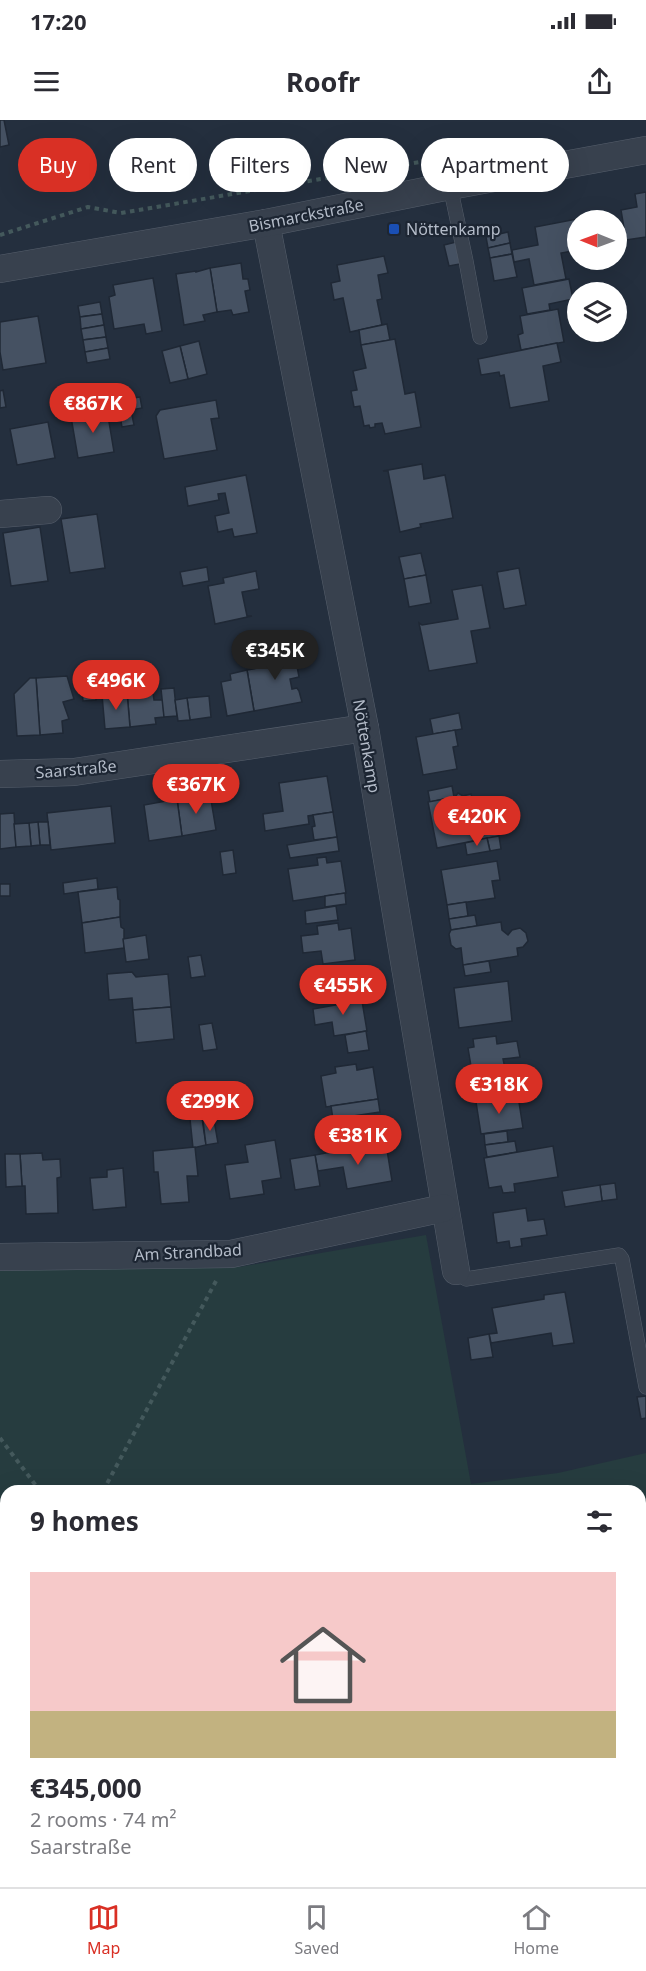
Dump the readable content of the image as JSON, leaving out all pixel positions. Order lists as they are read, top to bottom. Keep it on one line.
{"streets":{"street":["Bismarckstraße","Nöttenkamp","Saarstraße","Am Strandbad"]},"crossings":[["Bismarckstraße","Nöttenkamp"],["Nöttenkamp","Saarstraße"],["Nöttenkamp","Am Strandbad"]],"places":{"transit":["Nöttenkamp"]},"north":"left","page":{"status":"17:20","header":"Roofr","chip":["Buy","Rent","Filters","New","Apartment"],"price":["€867K","€345K","€496K","€367K","€420K","€455K","€318K","€299K","€381K"],"heading":"9 homes","list":[{"name":"€345,000","note":"2 rooms · 74 m² · Saarstraße"}],"tabs":["Map","Saved","Home"]}}
